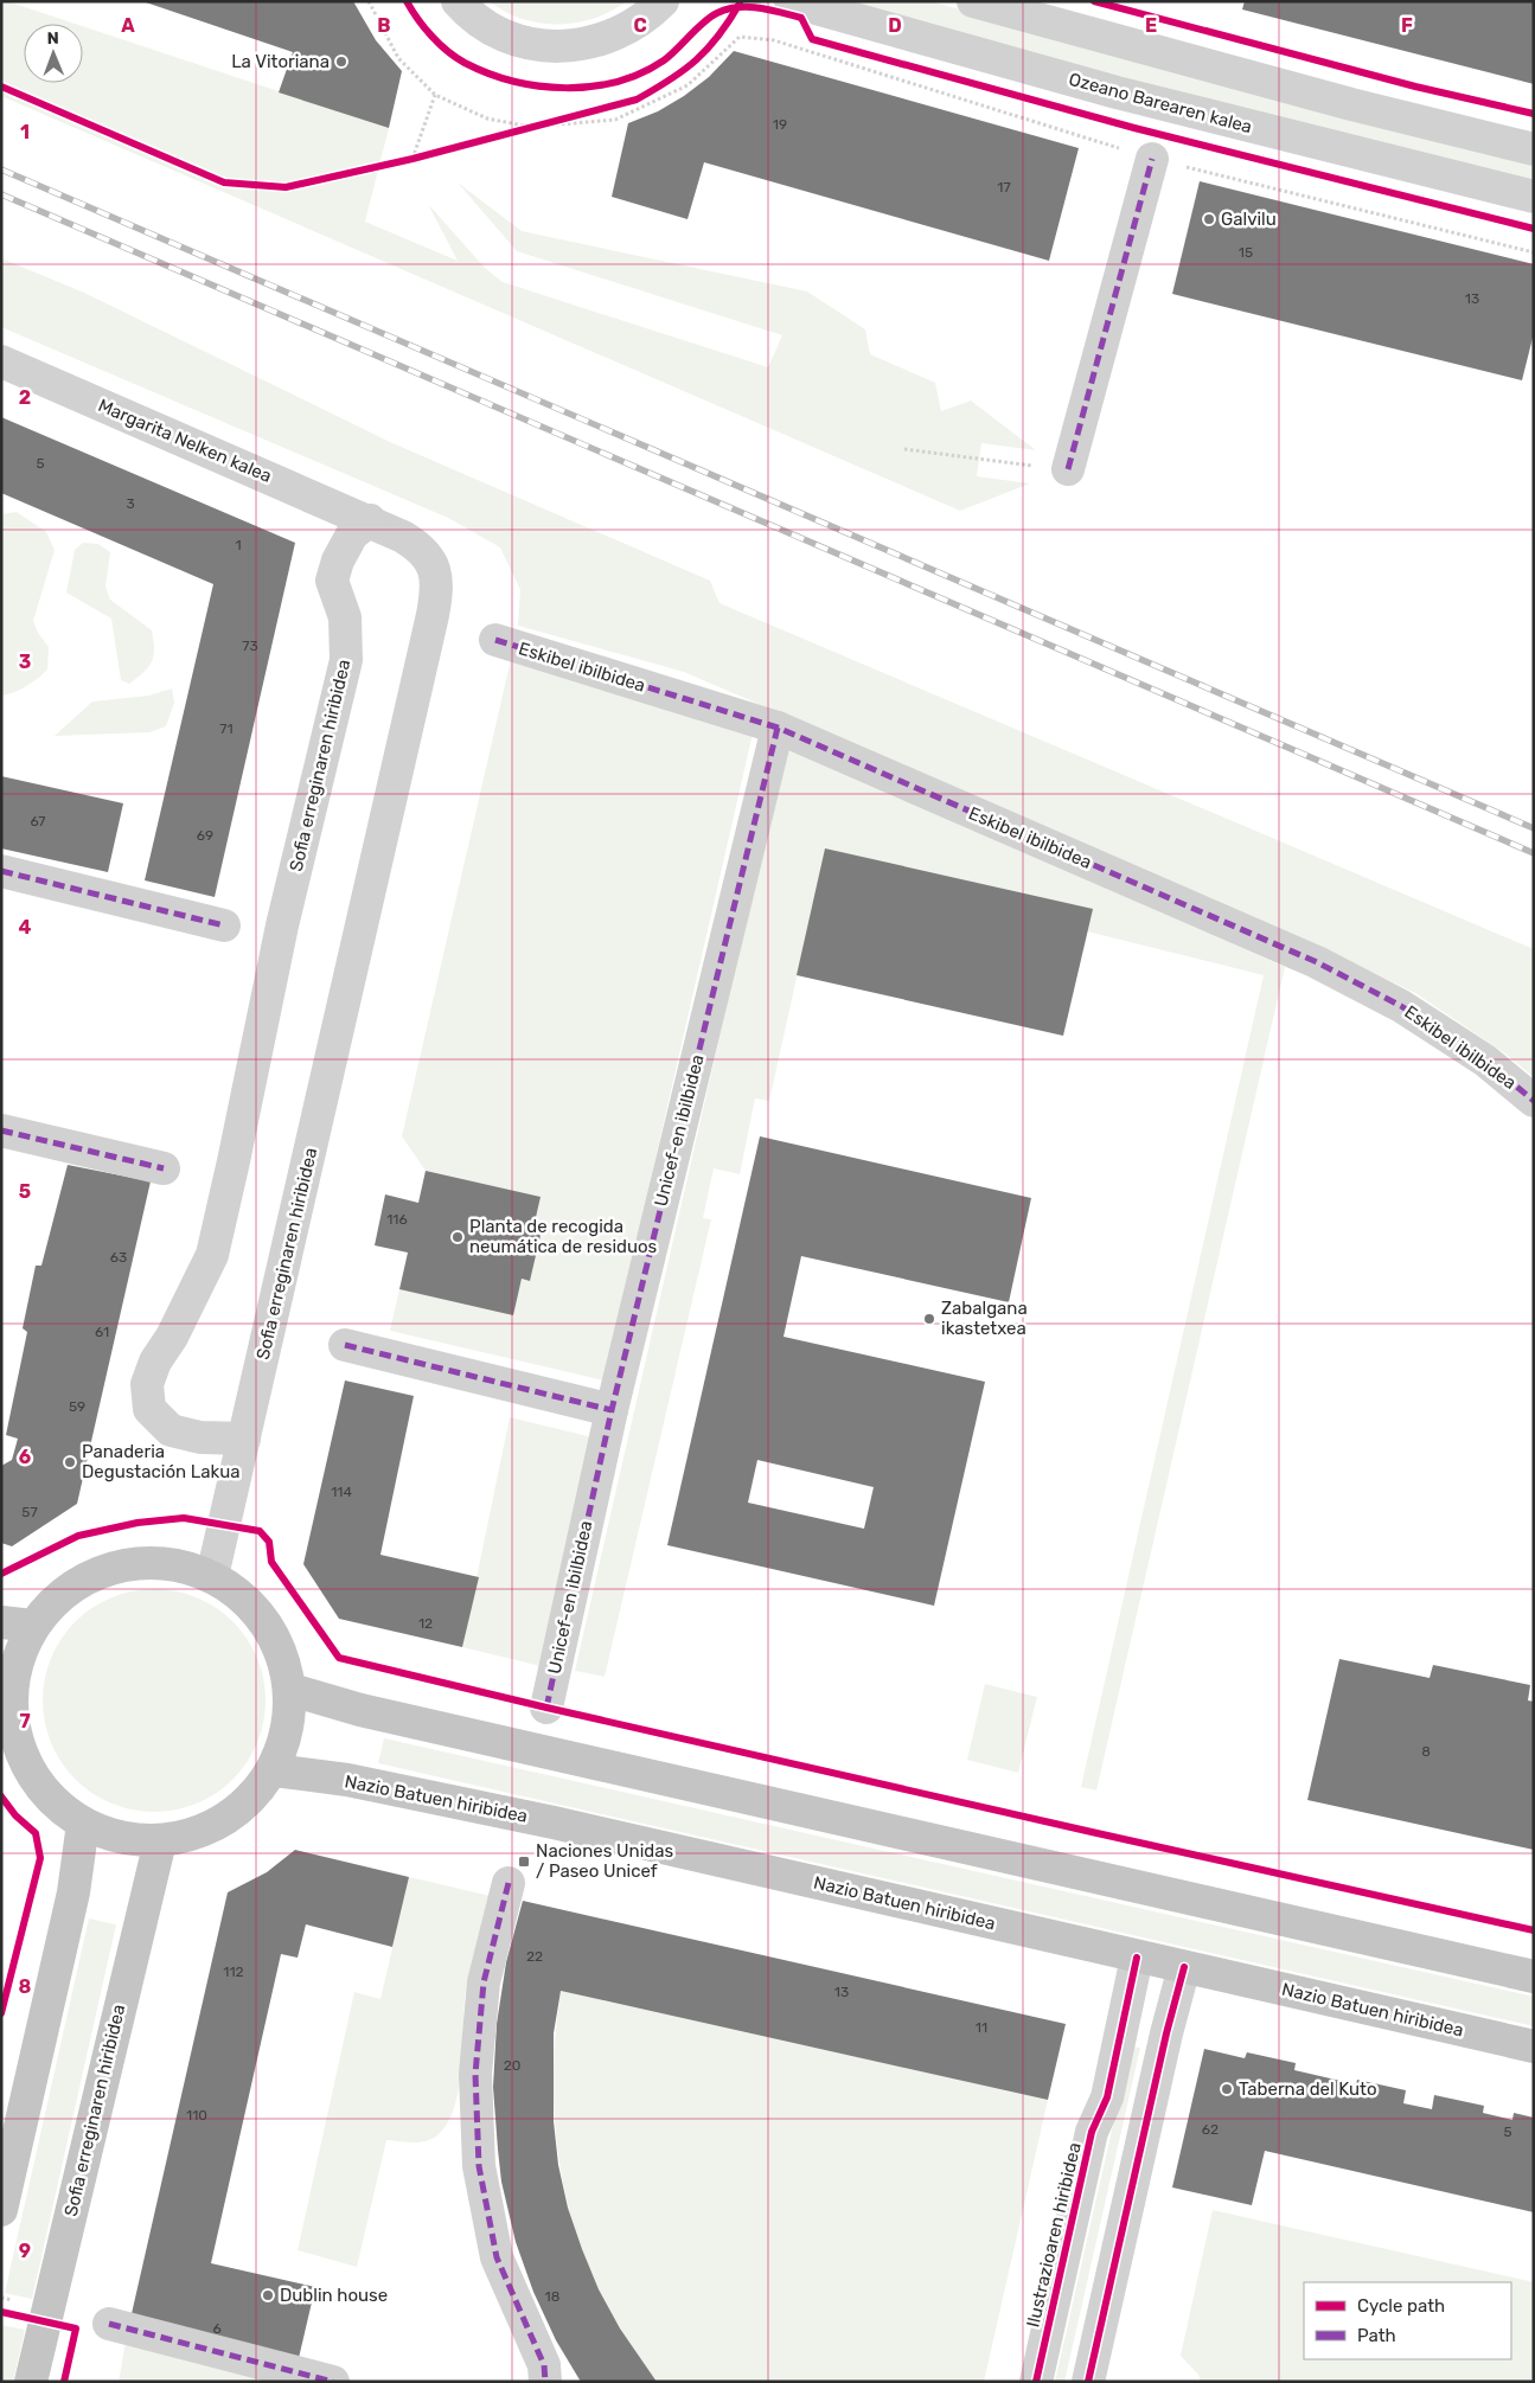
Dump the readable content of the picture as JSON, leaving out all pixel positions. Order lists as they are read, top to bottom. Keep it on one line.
{"streets":{"main road":["Sofia erreginaren hiribidea","Nazio Batuen hiribidea"],"street":["Ozeano Barearen kalea","Margarita Nelken kalea","Eskibel ibilbidea","Unicef-en ibilbidea","Ilustrazioaren hiribidea"]},"crossings":[["Margarita Nelken kalea","Sofia erreginaren hiribidea"],["Eskibel ibilbidea","Unicef-en ibilbidea"],["Nazio Batuen hiribidea","Ilustrazioaren hiribidea"]],"places":{"other":["La Vitoriana","Galvilu","Planta de recogida neumática de residuos","Zabalgana ikastetxea","Panaderia Degustación Lakua","Taberna del Kuto","Dublin house"],"transit":["Naciones Unidas / Paseo Unicef"]},"house_numbers":["19","17","15","13","5","3","1","73","71","67","69","116","63","61","59","114","57","12","8","22","112","13","11","20","110","62","5","18","6"],"legend":["Cycle path","Path"],"north":"top","grid":{"columns":["A","B","C","D","E","F"],"rows":["1","2","3","4","5","6","7","8","9"]}}
